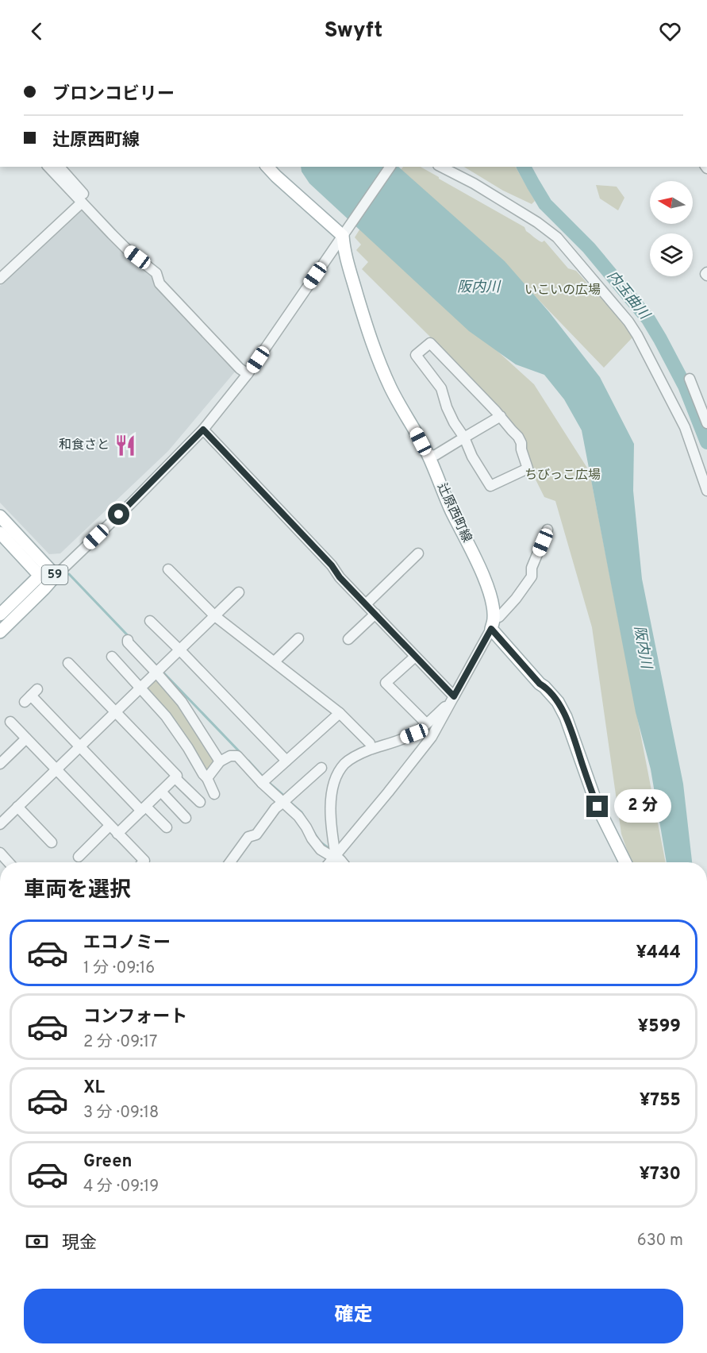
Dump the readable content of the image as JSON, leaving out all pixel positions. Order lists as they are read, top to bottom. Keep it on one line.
{"streets":{"main road":["辻原西町線","59"]},"water":["阪内川","内玉曲川"],"parks":["いこいの広場","ちびっこ広場"],"places":{"restaurant":["和食さと"]},"north":"left","page":{"header":"Swyft","banner":["ブロンコビリー","辻原西町線"],"bubble":"2 分","heading":"車両を選択","list":[{"name":"エコノミー","note":"1 分 · 09:16","value":"¥444"},{"name":"コンフォート","note":"2 分 · 09:17","value":"¥599"},{"name":"XL","note":"3 分 · 09:18","value":"¥755"},{"name":"Green","note":"4 分 · 09:19","value":"¥730"}],"pay":["現金","630 m"],"buttons":"確定"}}
